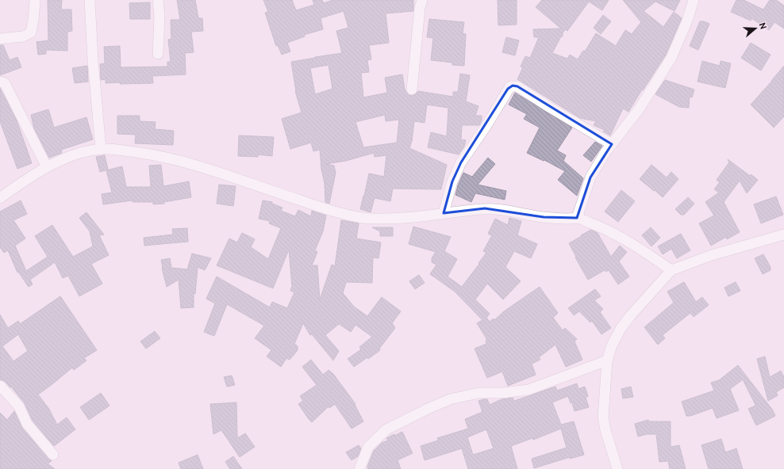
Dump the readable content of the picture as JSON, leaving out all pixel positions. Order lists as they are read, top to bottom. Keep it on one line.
{"north":"right"}
